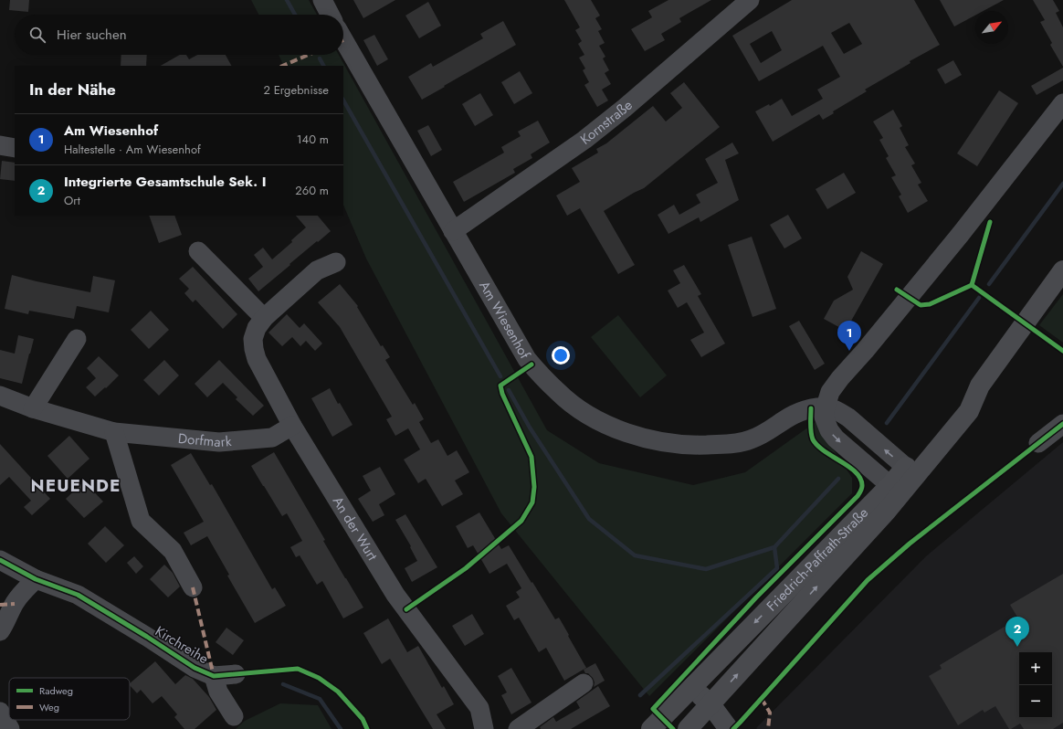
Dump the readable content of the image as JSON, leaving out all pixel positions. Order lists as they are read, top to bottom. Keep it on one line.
{"streets":{"main road":["Friedrich-Paffrath-Straße"],"street":["Kornstraße","Am Wiesenhof","Dorfmark","An der Wurt","Kirchreihe"]},"crossings":[["Kornstraße","Am Wiesenhof"],["Dorfmark","An der Wurt"]],"districts":["NEUENDE"],"legend":["Radweg","Weg"],"north":"top right","page":{"search":"Hier suchen","heading":["In der Nähe","2 Ergebnisse"],"list":[{"mark":"1","name":"Am Wiesenhof","note":"Haltestelle · Am Wiesenhof","value":"140 m"},{"mark":"2","name":"Integrierte Gesamtschule Sek. I","note":"Ort","value":"260 m"}],"pins":["1","2"],"map_buttons":["+","−"]}}
